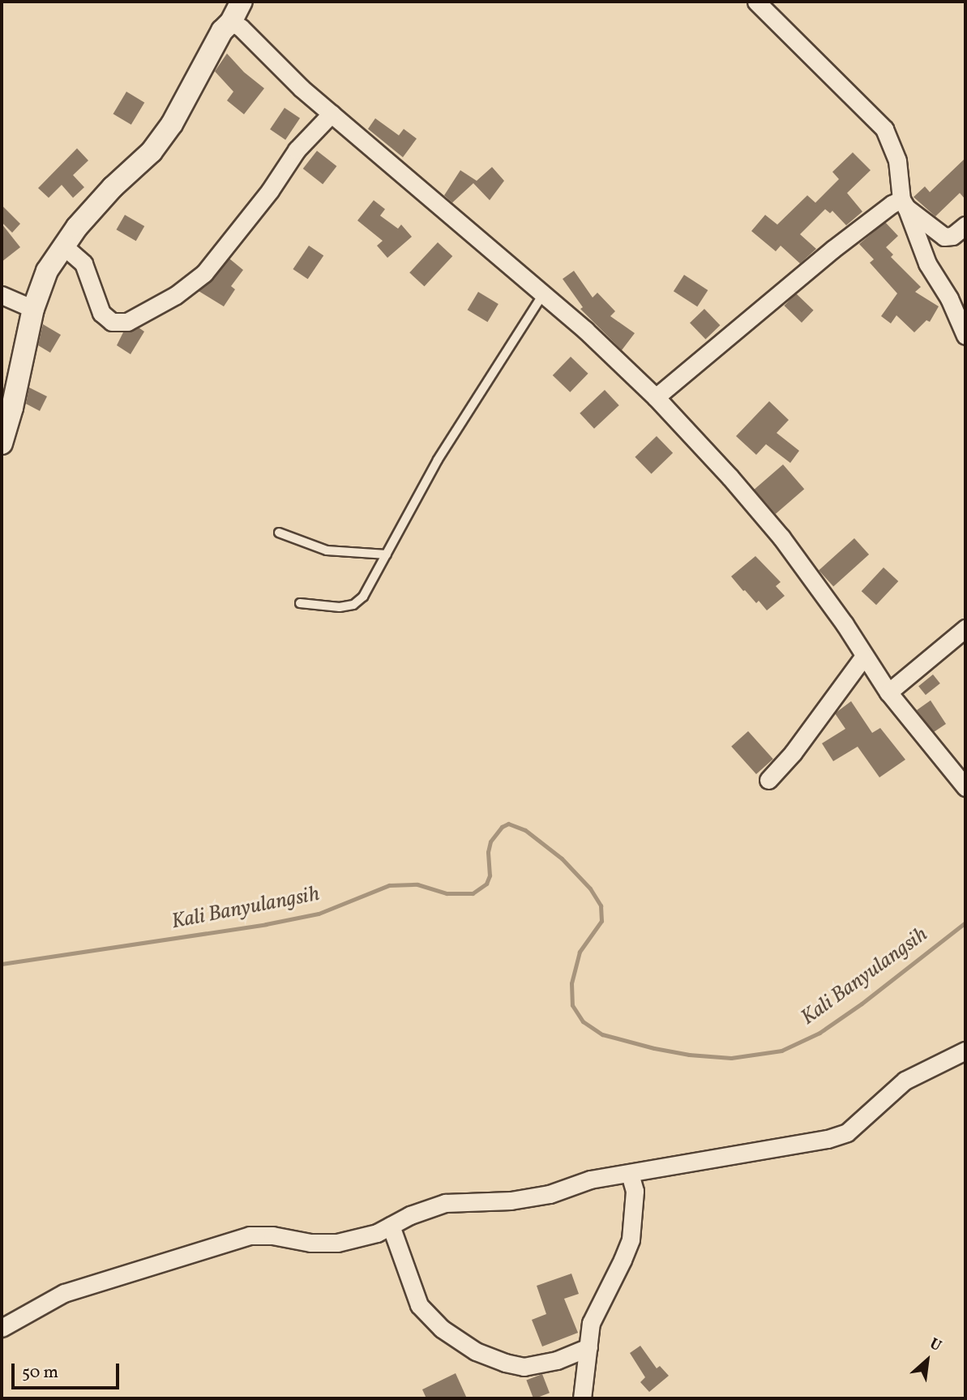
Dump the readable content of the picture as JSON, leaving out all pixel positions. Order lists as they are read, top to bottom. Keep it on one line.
{"water":["Kali Banyulangsih"],"scale_bar":"50 m","north":"top right"}
